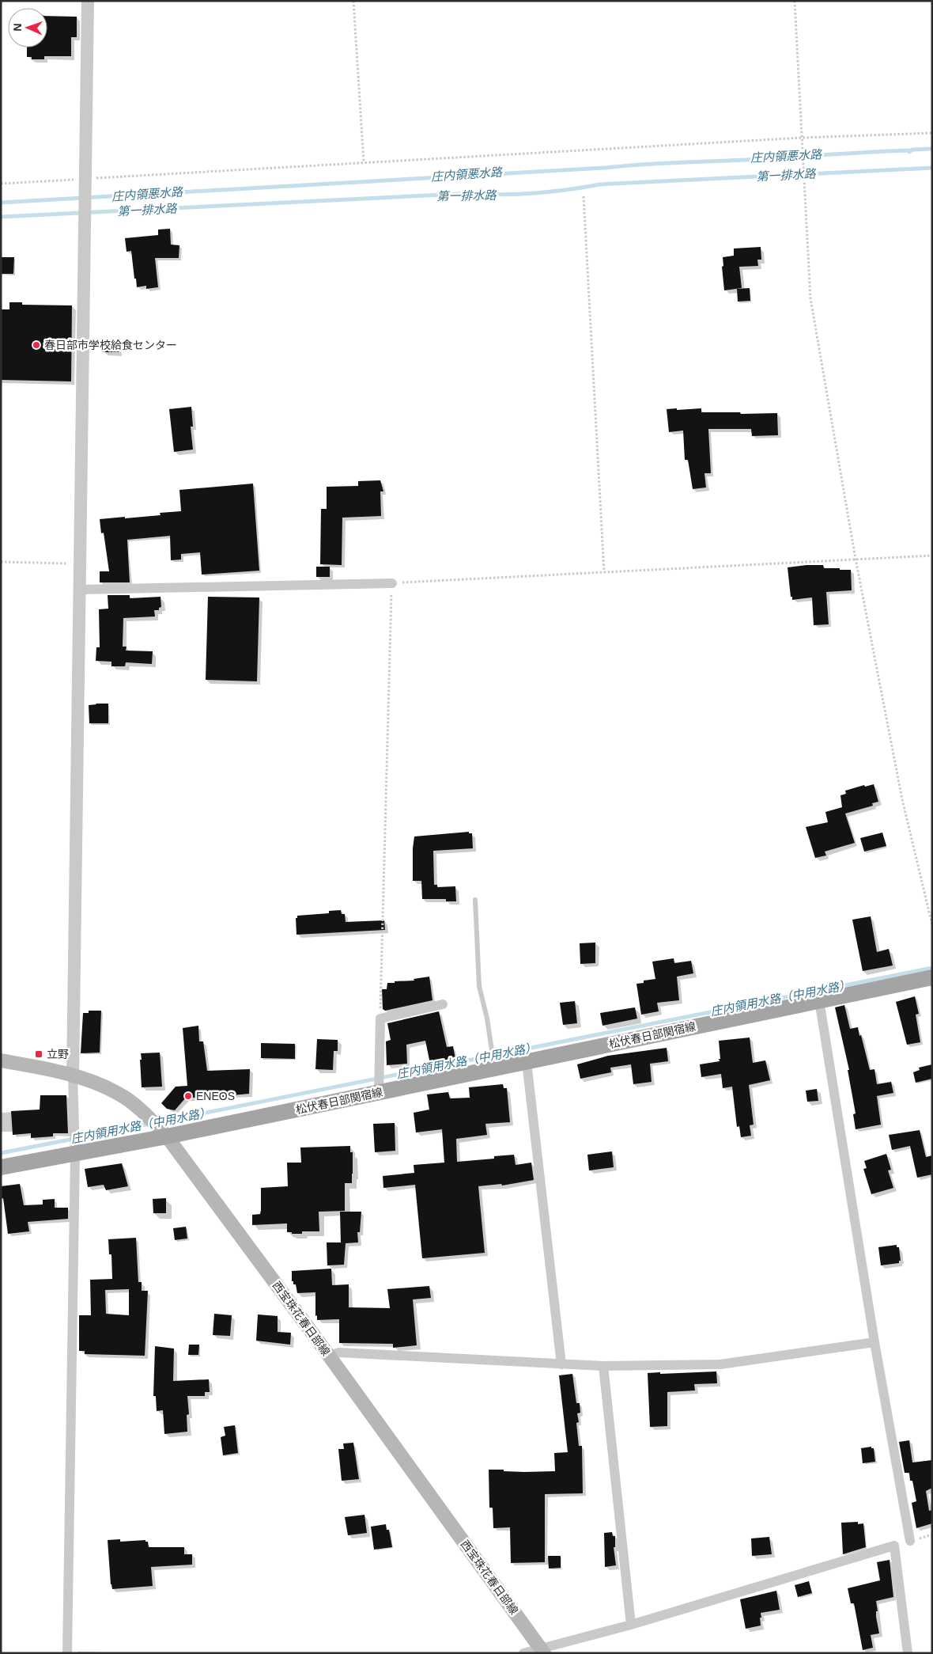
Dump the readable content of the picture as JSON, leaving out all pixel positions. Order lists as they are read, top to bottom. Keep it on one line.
{"streets":{"main road":["松伏春日部関宿線","西宝珠花春日部線"]},"crossings":[["松伏春日部関宿線","西宝珠花春日部線"]],"water":["庄内領悪水路","第一排水路","庄内領用水路（中用水路）"],"places":{"other":["春日部市学校給食センター","ENEOS"],"transit":["立野"]},"north":"left"}
